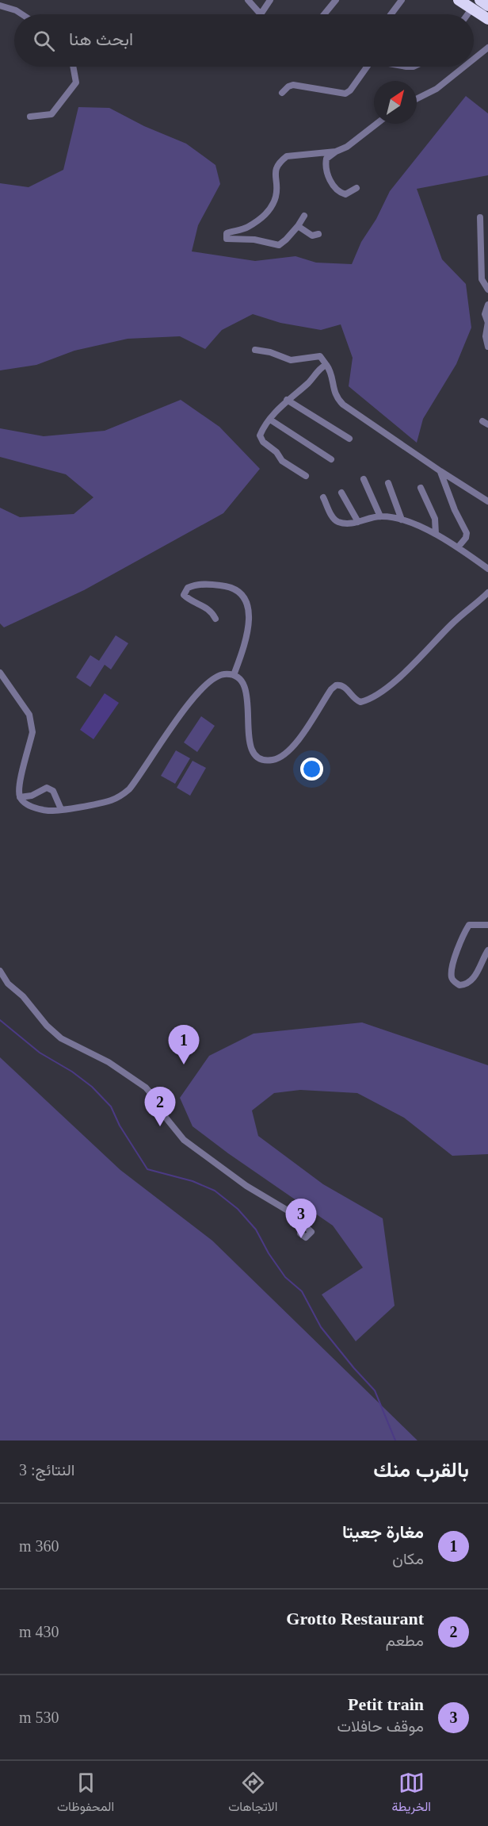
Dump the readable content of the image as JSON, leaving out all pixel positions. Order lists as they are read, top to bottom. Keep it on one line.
{"north":"top right","page":{"search":"ابحث هنا","pins":["1","2","3"],"heading":["بالقرب منك","النتائج: 3"],"list":[{"mark":"1","name":"مغارة جعيتا","note":"مكان","value":"360 m"},{"mark":"2","name":"Grotto Restaurant","note":"مطعم","value":"430 m"},{"mark":"3","name":"Petit train","note":"موقف حافلات","value":"530 m"}],"nav":["الخريطة","الاتجاهات","المحفوظات"]}}
